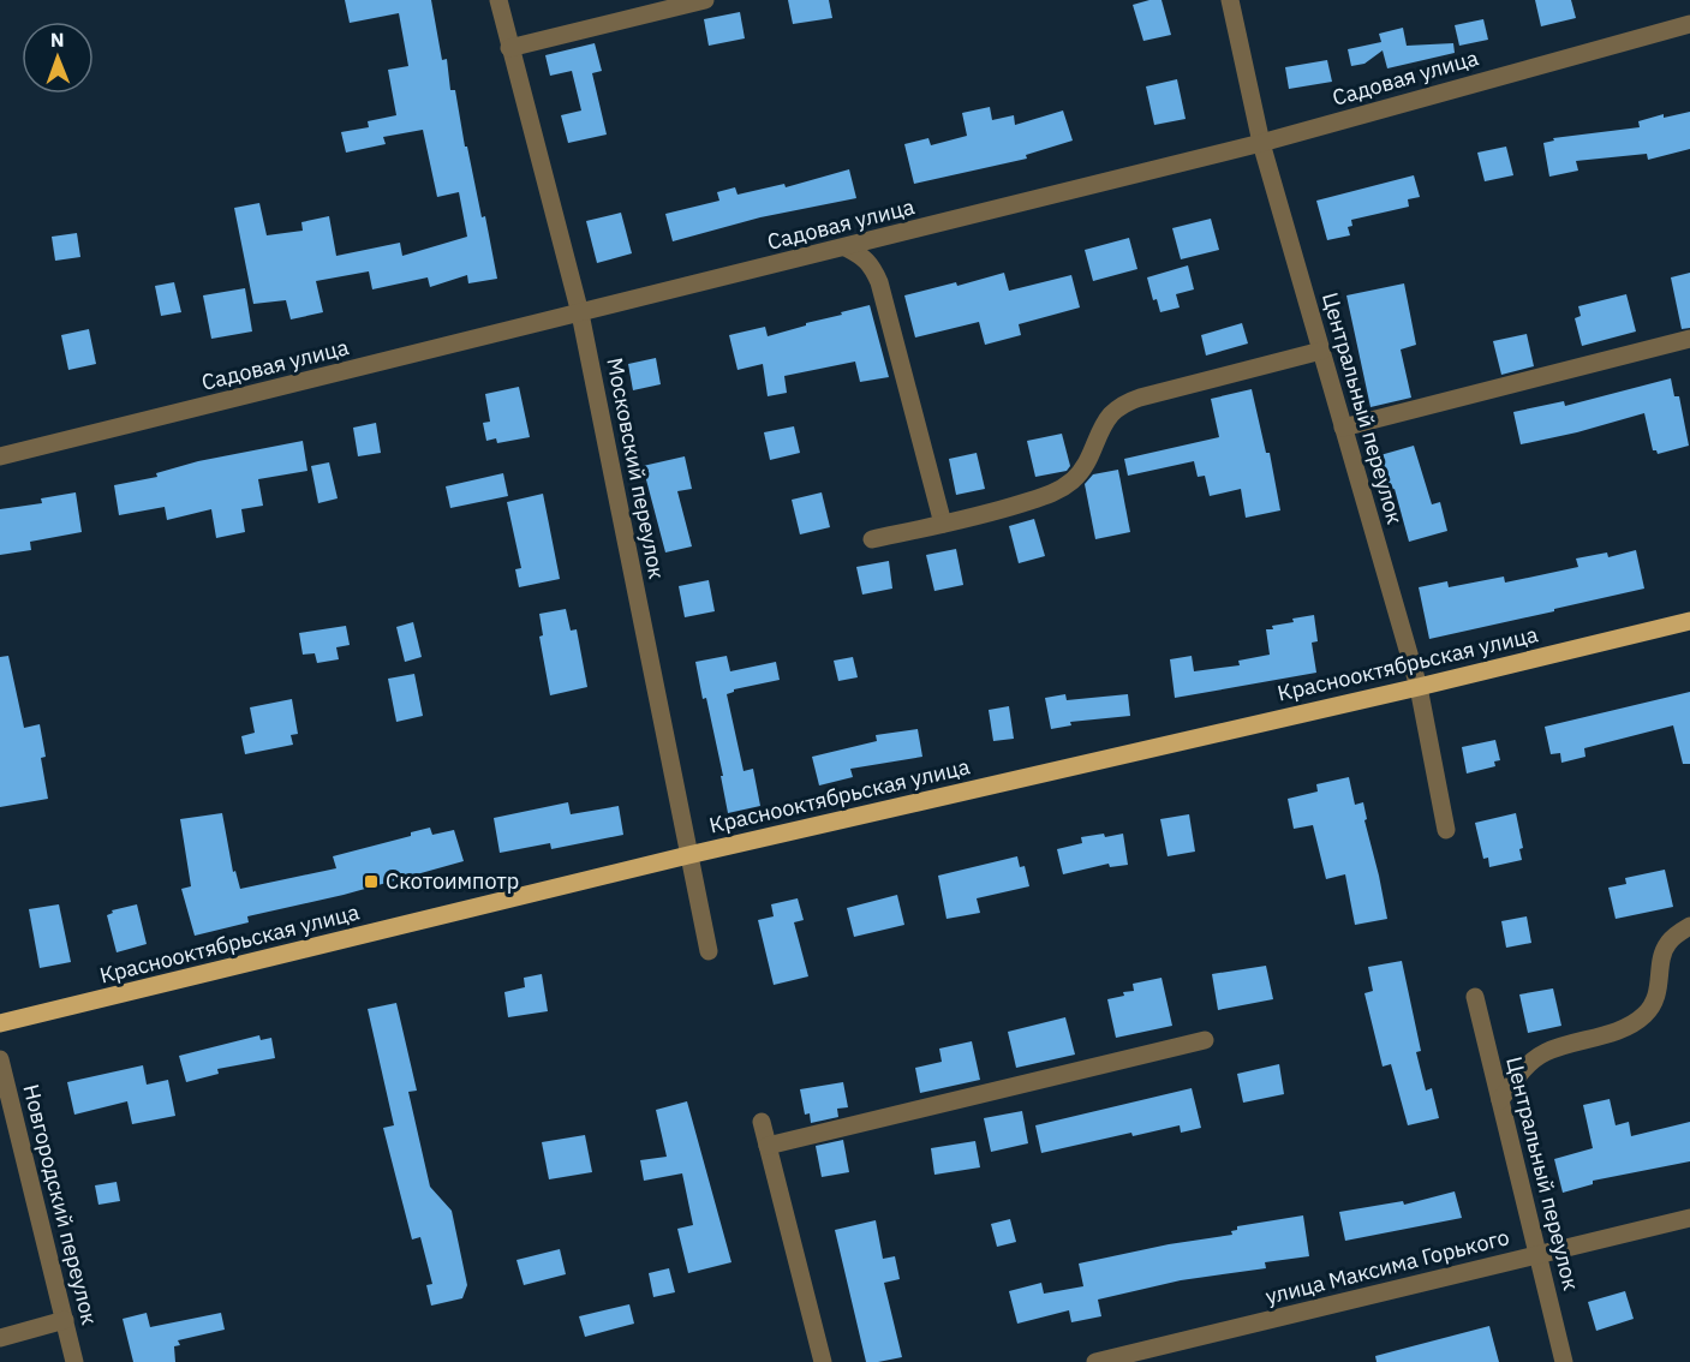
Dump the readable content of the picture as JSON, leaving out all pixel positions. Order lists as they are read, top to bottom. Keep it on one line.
{"streets":{"main road":["Краснооктябрьская улица"],"street":["Садовая улица","Центральный переулок","Московский переулок","Новгородский переулок","улица Максима Горького"]},"crossings":[["Садовая улица","Центральный переулок"],["Садовая улица","Московский переулок"],["Центральный переулок","Краснооктябрьская улица"],["Центральный переулок","улица Максима Горького"],["Московский переулок","Краснооктябрьская улица"]],"places":{"transit":["Скотоимпотр"]},"north":"top"}
